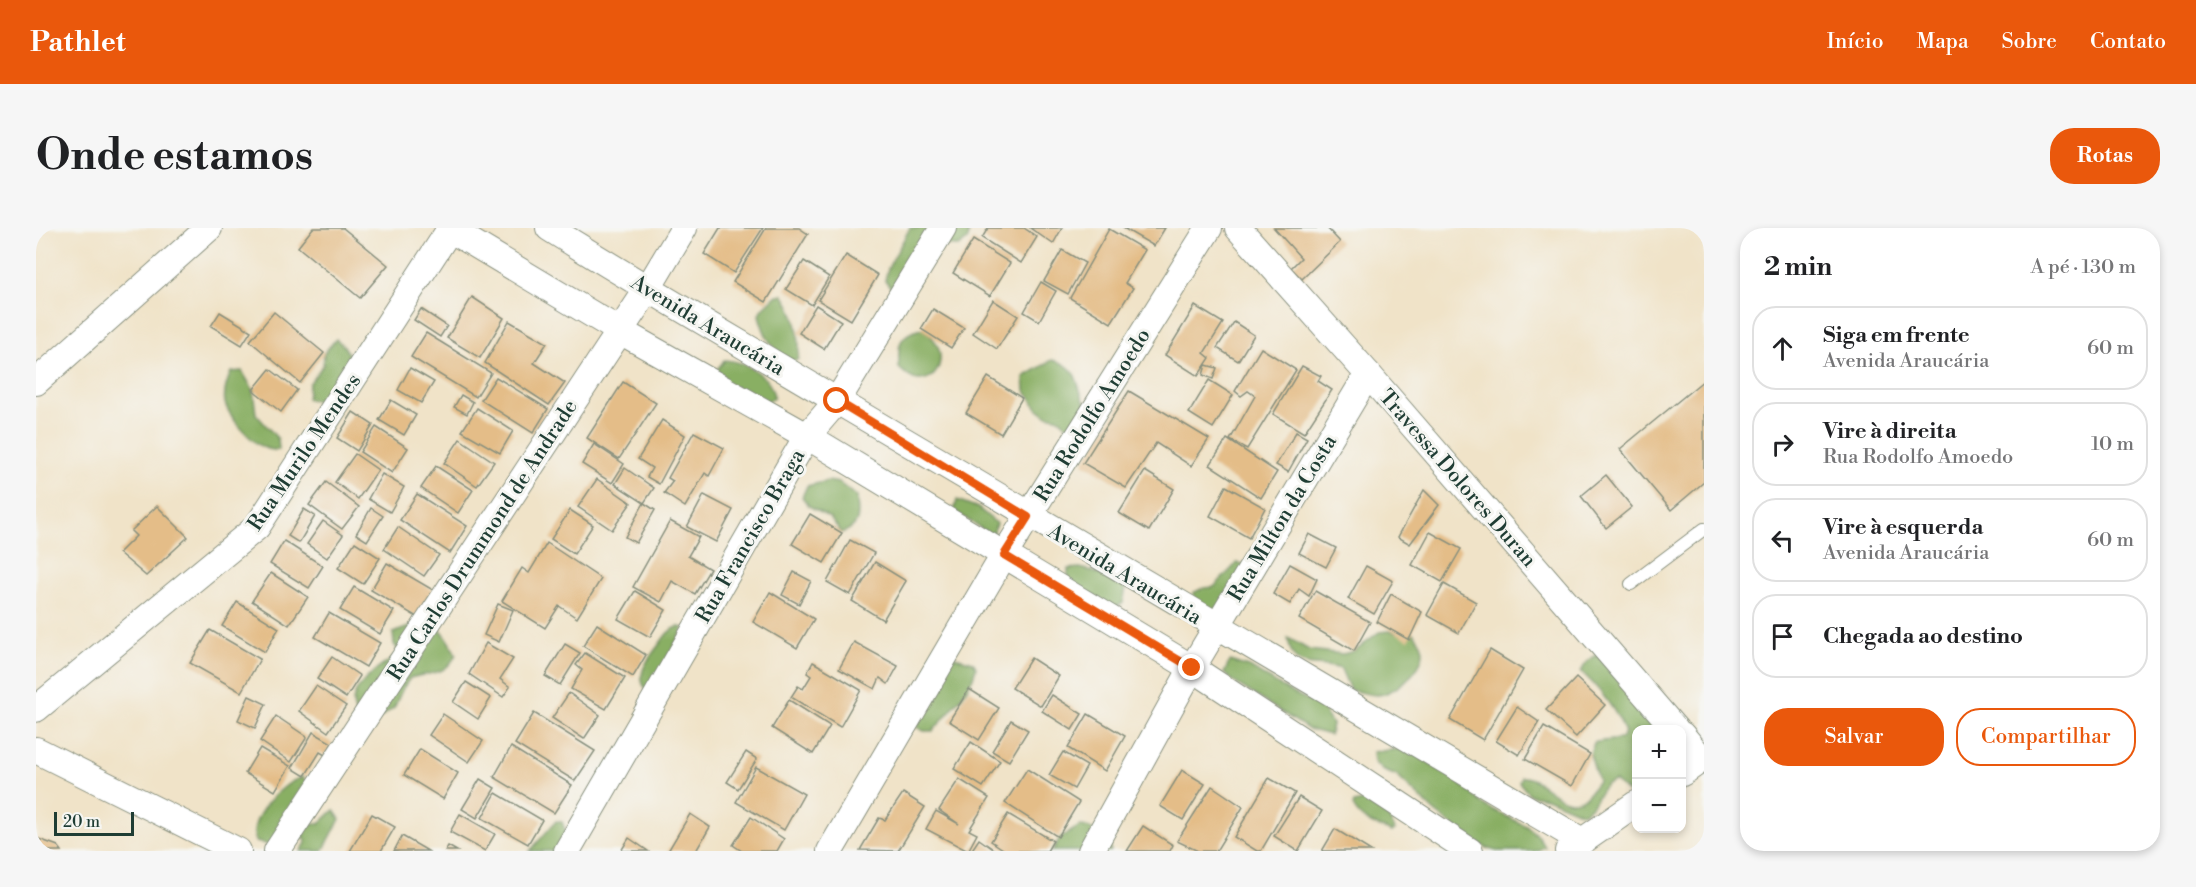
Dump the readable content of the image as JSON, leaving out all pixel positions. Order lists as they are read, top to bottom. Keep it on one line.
{"streets":{"street":["Avenida Araucária","Rua Rodolfo Amoedo","Rua Murilo Mendes","Travessa Dolores Duran","Rua Milton da Costa","Rua Francisco Braga","Rua Carlos Drummond de Andrade"]},"crossings":[["Avenida Araucária","Rua Rodolfo Amoedo"],["Avenida Araucária","Rua Milton da Costa"],["Avenida Araucária","Rua Francisco Braga"],["Avenida Araucária","Rua Carlos Drummond de Andrade"],["Travessa Dolores Duran","Rua Milton da Costa"]],"scale_bar":"20 m","page":{"header":"Pathlet","nav":["Início","Mapa","Sobre","Contato"],"buttons":["Rotas",["Salvar","Compartilhar"]],"title":"Onde estamos","heading":["2 min","A pé · 130 m"],"list":[["Siga em frente","Avenida Araucária","60 m"],["Vire à direita","Rua Rodolfo Amoedo","10 m"],["Vire à esquerda","Avenida Araucária","60 m"],"Chegada ao destino"],"map_buttons":["+","−"],"scale":"20 m"}}
